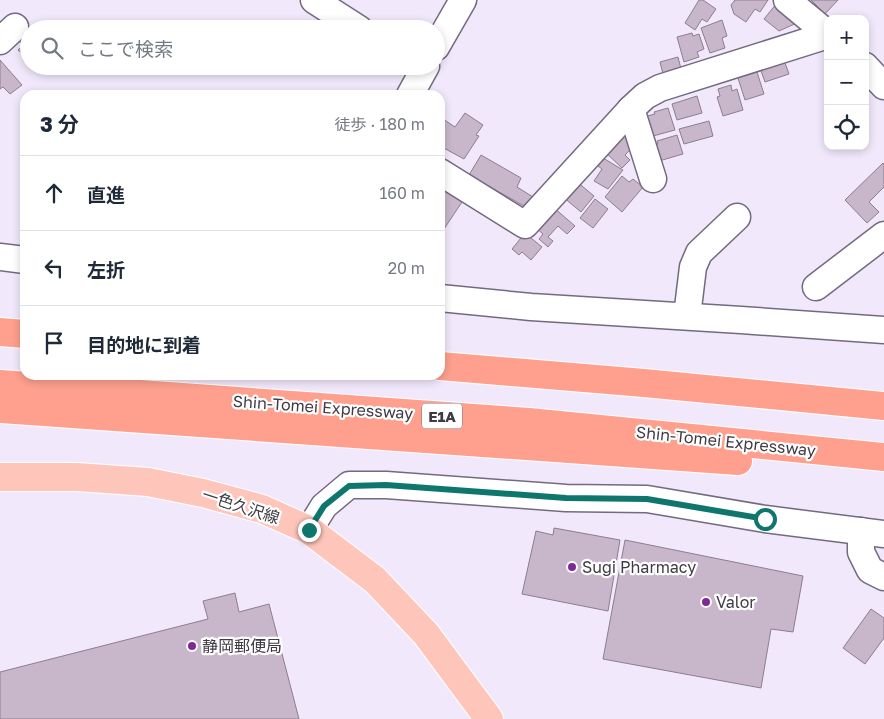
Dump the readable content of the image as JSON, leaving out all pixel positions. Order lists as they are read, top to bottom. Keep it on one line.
{"streets":{"highway":["Shin-Tomei Expressway","E1A"],"main road":["一色久沢線"]},"places":["Sugi Pharmacy","Valor","静岡郵便局"],"page":{"map_buttons":["+","−"],"search":"ここで検索","heading":["3 分","徒歩 · 180 m"],"list":[["直進","160 m"],["左折","20 m"],"目的地に到着"]}}
